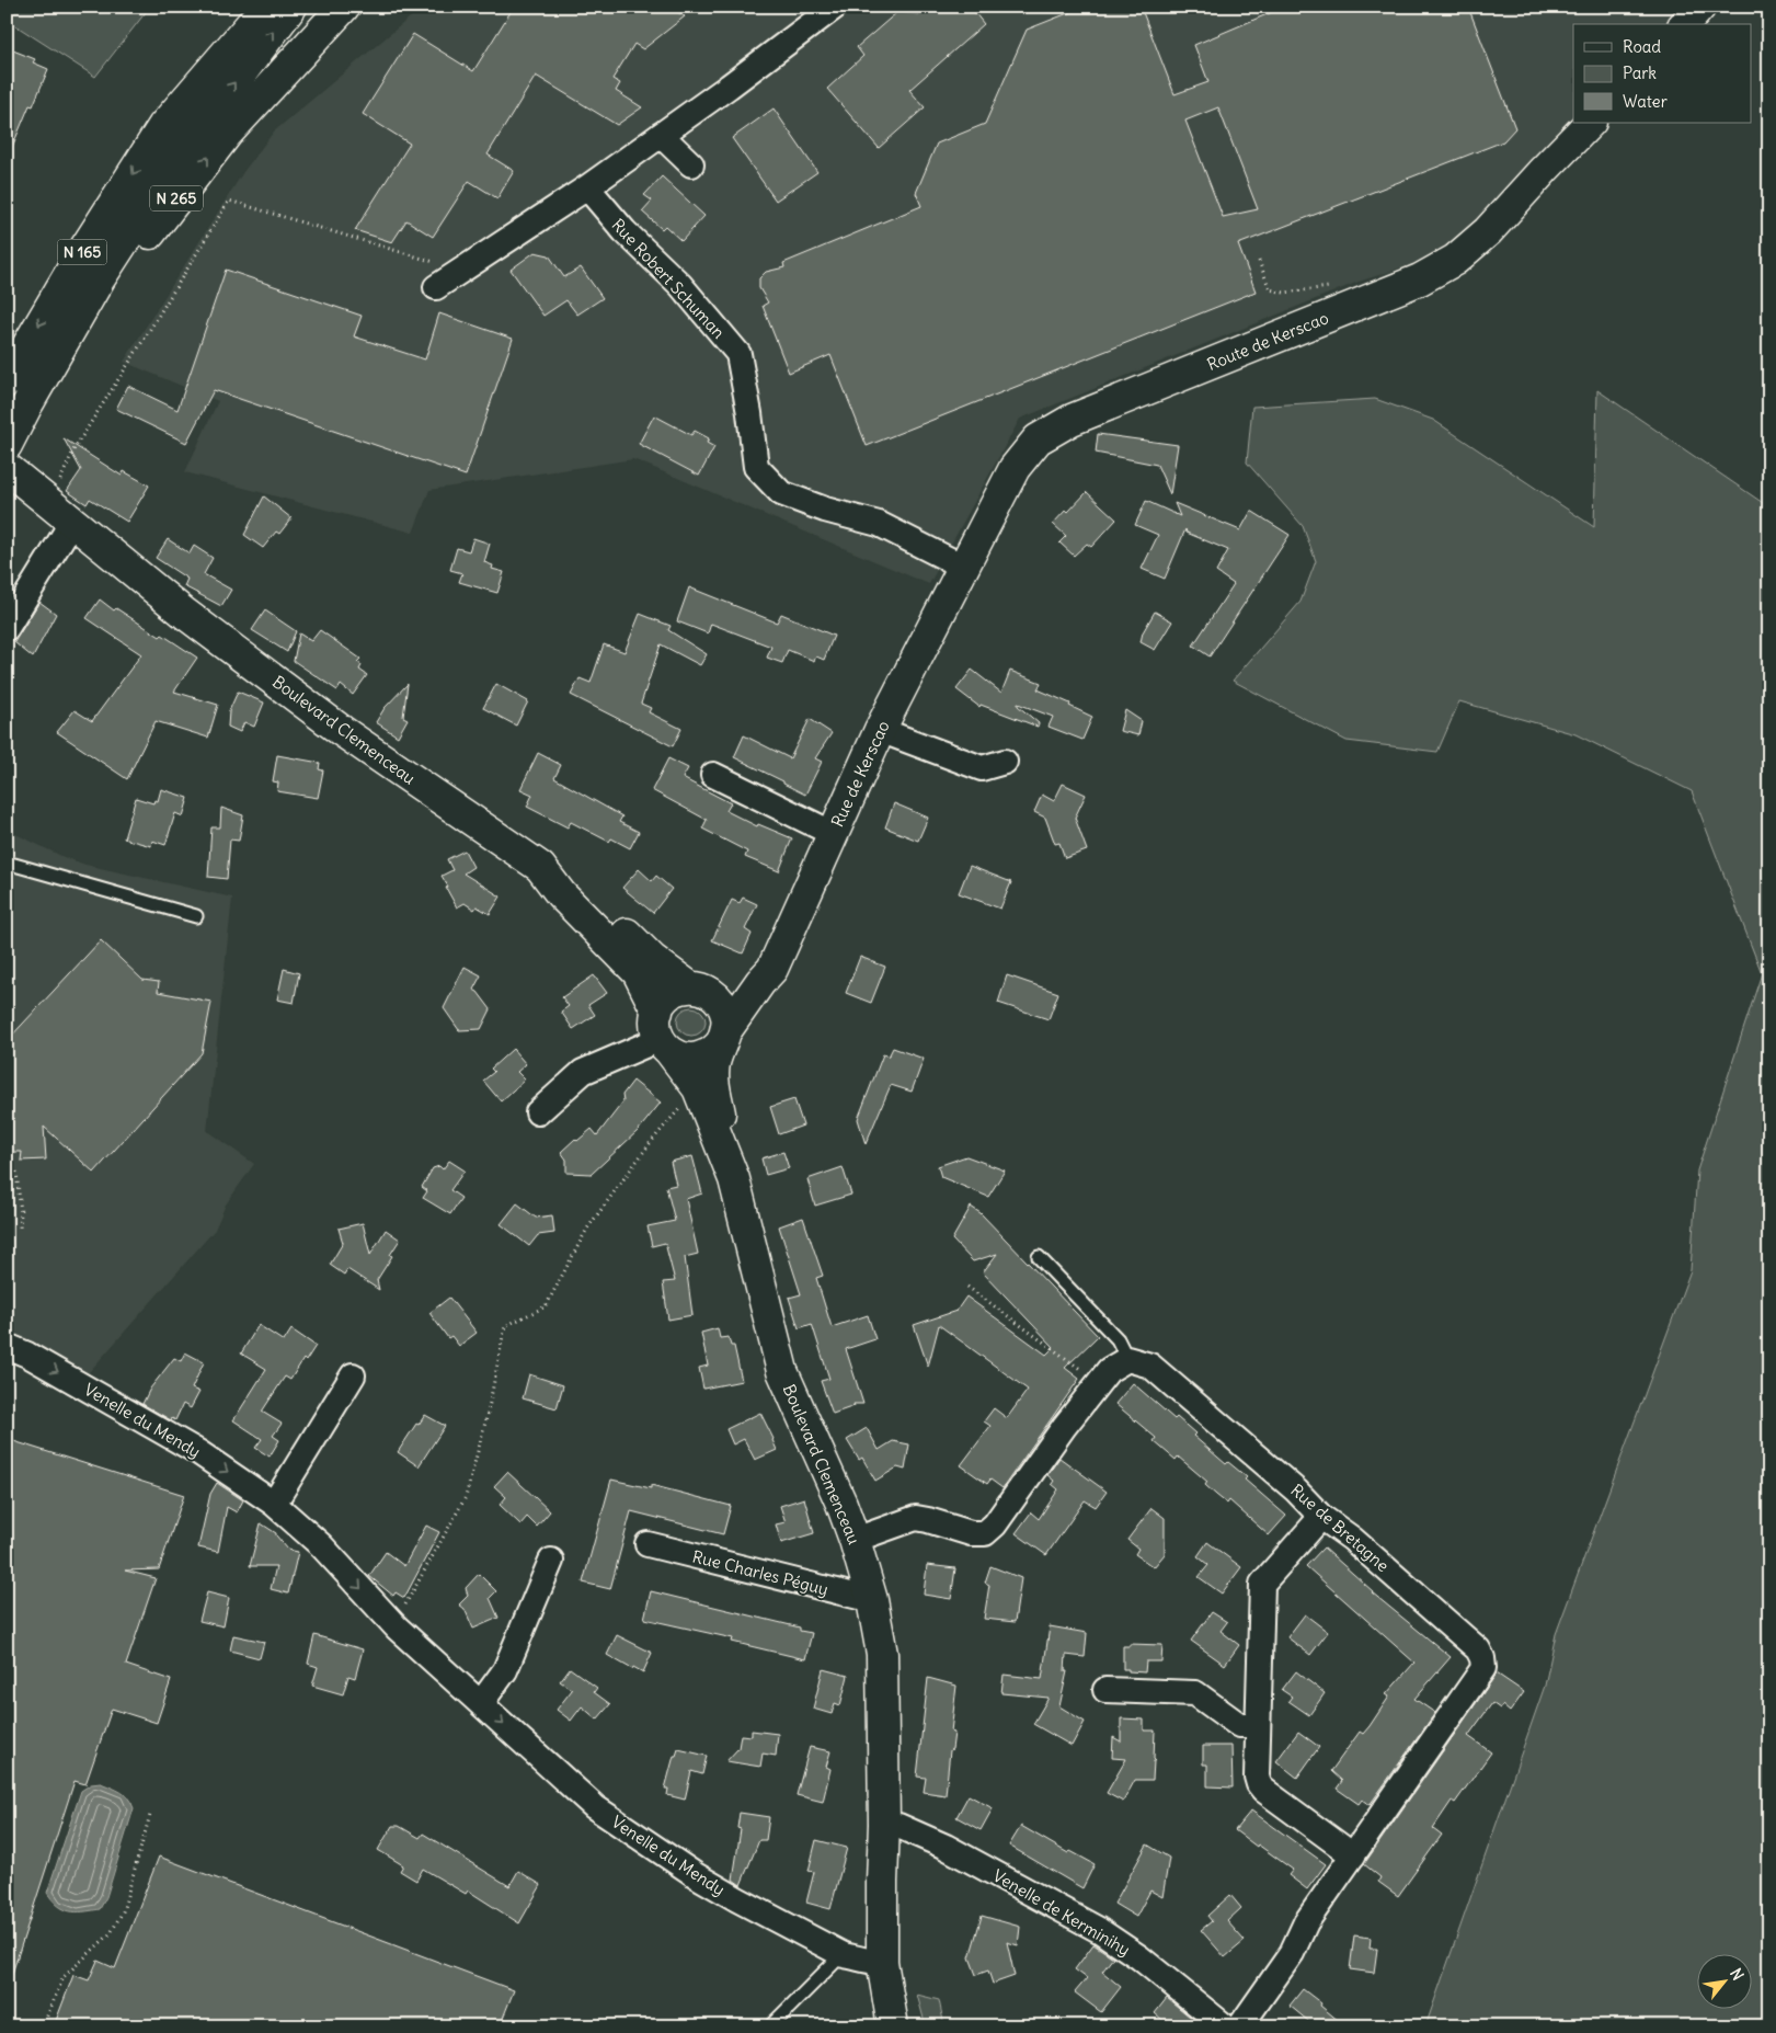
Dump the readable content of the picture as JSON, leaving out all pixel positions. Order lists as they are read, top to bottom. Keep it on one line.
{"streets":{"main road":["N 265","N 165","Route de Kerscao","Boulevard Clemenceau","Rue de Kerscao"],"street":["Rue Robert Schuman","Venelle du Mendy","Rue de Bretagne","Rue Charles Péguy","Venelle de Kerminihy"]},"crossings":[["N 265","N 165"],["Rue Robert Schuman","Route de Kerscao"],["Rue Robert Schuman","Rue de Kerscao"],["Route de Kerscao","Rue de Kerscao"],["Boulevard Clemenceau","Rue de Kerscao"],["Boulevard Clemenceau","Venelle du Mendy"],["Boulevard Clemenceau","Rue Charles Péguy"],["Boulevard Clemenceau","Venelle de Kerminihy"]],"one_way":["Venelle du Mendy"],"legend":["Road","Park","Water"],"north":"top right"}
